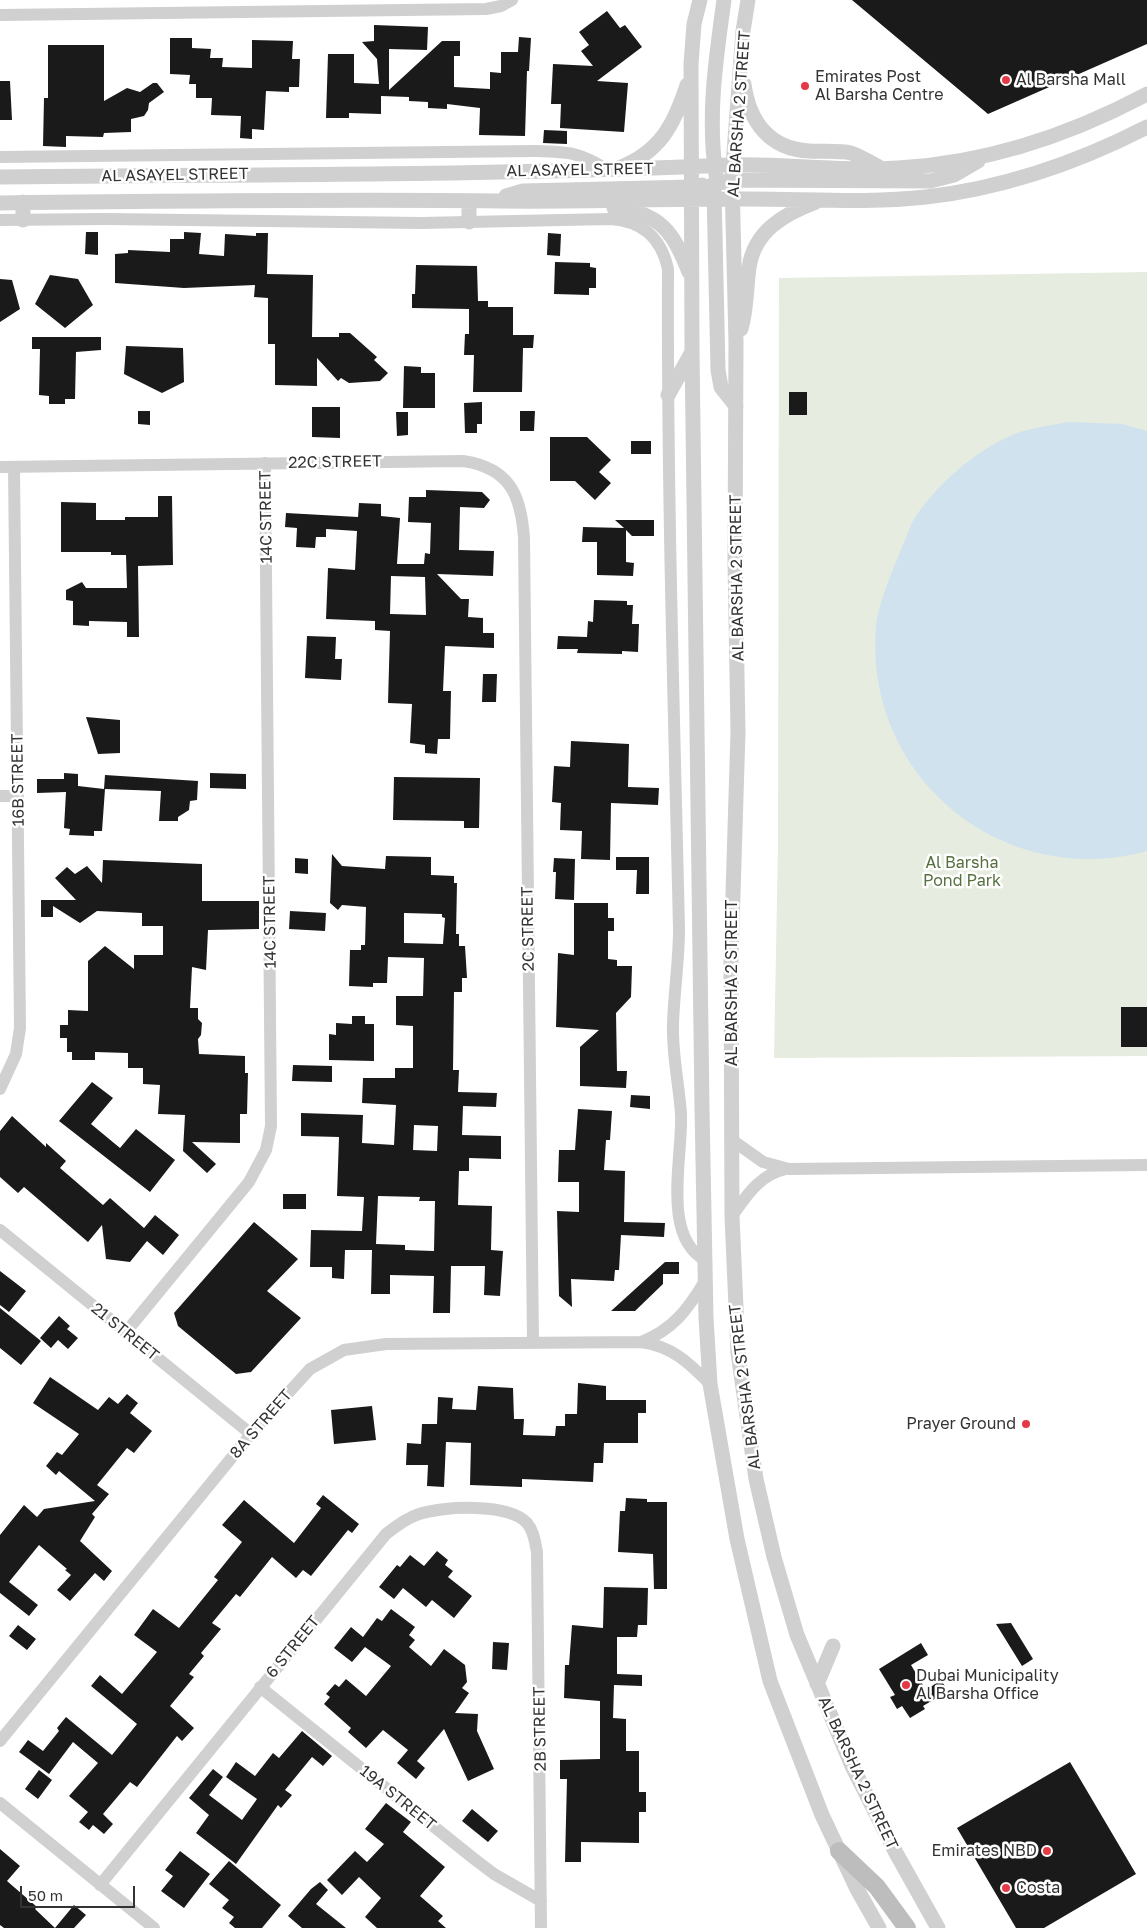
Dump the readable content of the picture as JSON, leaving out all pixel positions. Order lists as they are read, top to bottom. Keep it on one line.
{"streets":{"street":["AL BARSHA 2 STREET","AL ASAYEL STREET","22C STREET","14C STREET","16B STREET","2C STREET","21 STREET","8A STREET","6 STREET","2B STREET","19A STREET"]},"crossings":[["AL BARSHA 2 STREET","AL ASAYEL STREET"],["AL BARSHA 2 STREET","8A STREET"],["22C STREET","14C STREET"],["22C STREET","16B STREET"],["22C STREET","2C STREET"],["14C STREET","21 STREET"],["2C STREET","8A STREET"],["21 STREET","8A STREET"],["6 STREET","2B STREET"],["6 STREET","19A STREET"],["2B STREET","19A STREET"]],"parks":["Al Barsha Pond Park"],"places":["Al Barsha Mall","Emirates Post Al Barsha Centre","Prayer Ground","Dubai Municipality Al Barsha Office","Emirates NBD","Costa"],"scale_bar":"50 m"}
